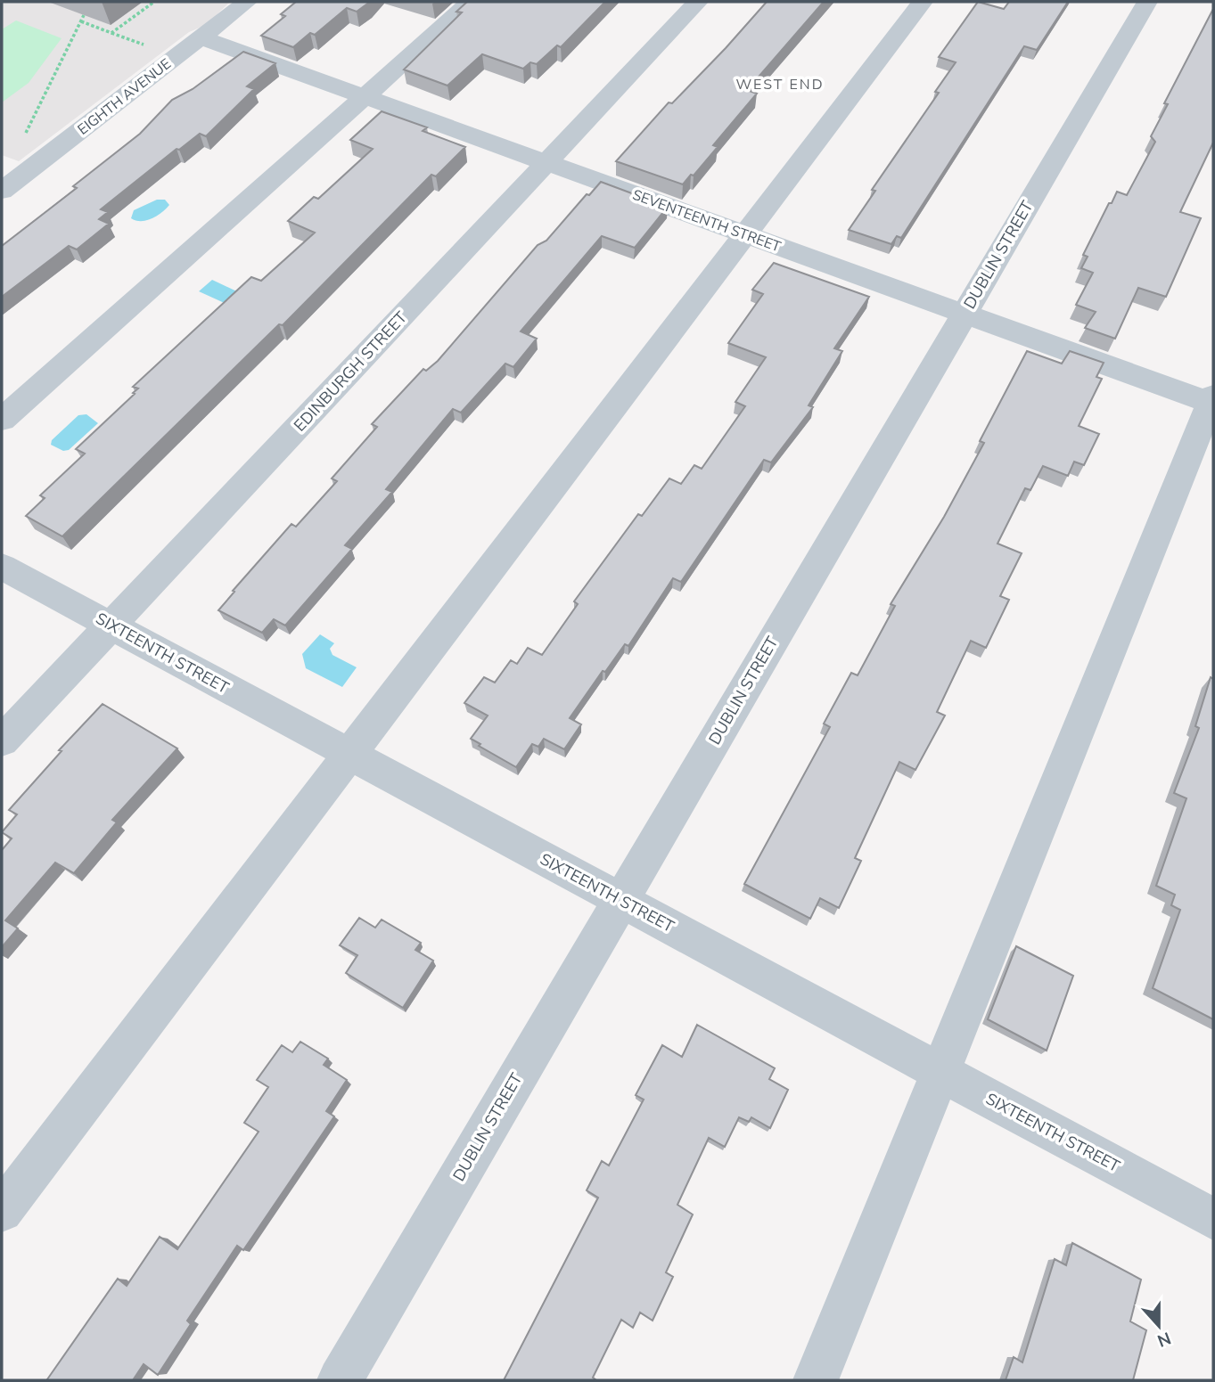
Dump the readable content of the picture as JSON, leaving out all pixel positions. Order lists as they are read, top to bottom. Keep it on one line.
{"streets":{"street":["EIGHTH AVENUE","SEVENTEENTH STREET","DUBLIN STREET","EDINBURGH STREET","SIXTEENTH STREET"]},"crossings":[["EIGHTH AVENUE","SEVENTEENTH STREET"],["SEVENTEENTH STREET","DUBLIN STREET"],["SEVENTEENTH STREET","EDINBURGH STREET"],["DUBLIN STREET","SIXTEENTH STREET"],["EDINBURGH STREET","SIXTEENTH STREET"]],"districts":["WEST END"],"north":"bottom"}
